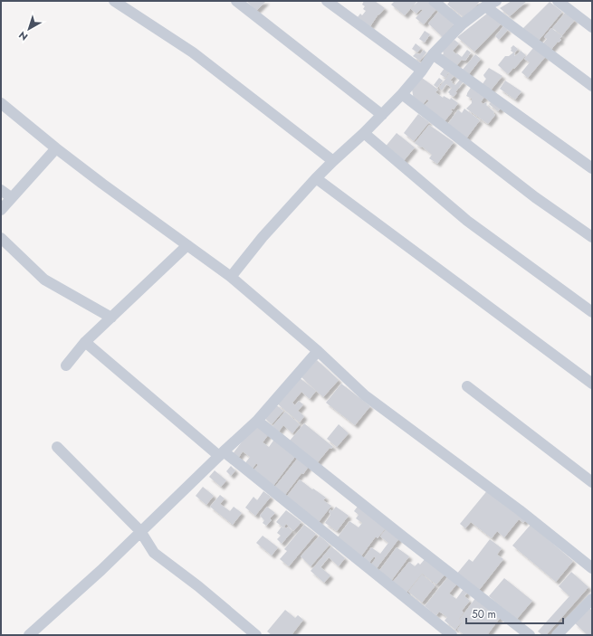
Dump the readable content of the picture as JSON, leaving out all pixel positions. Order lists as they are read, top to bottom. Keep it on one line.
{"scale_bar":"50 m","north":"bottom left"}
